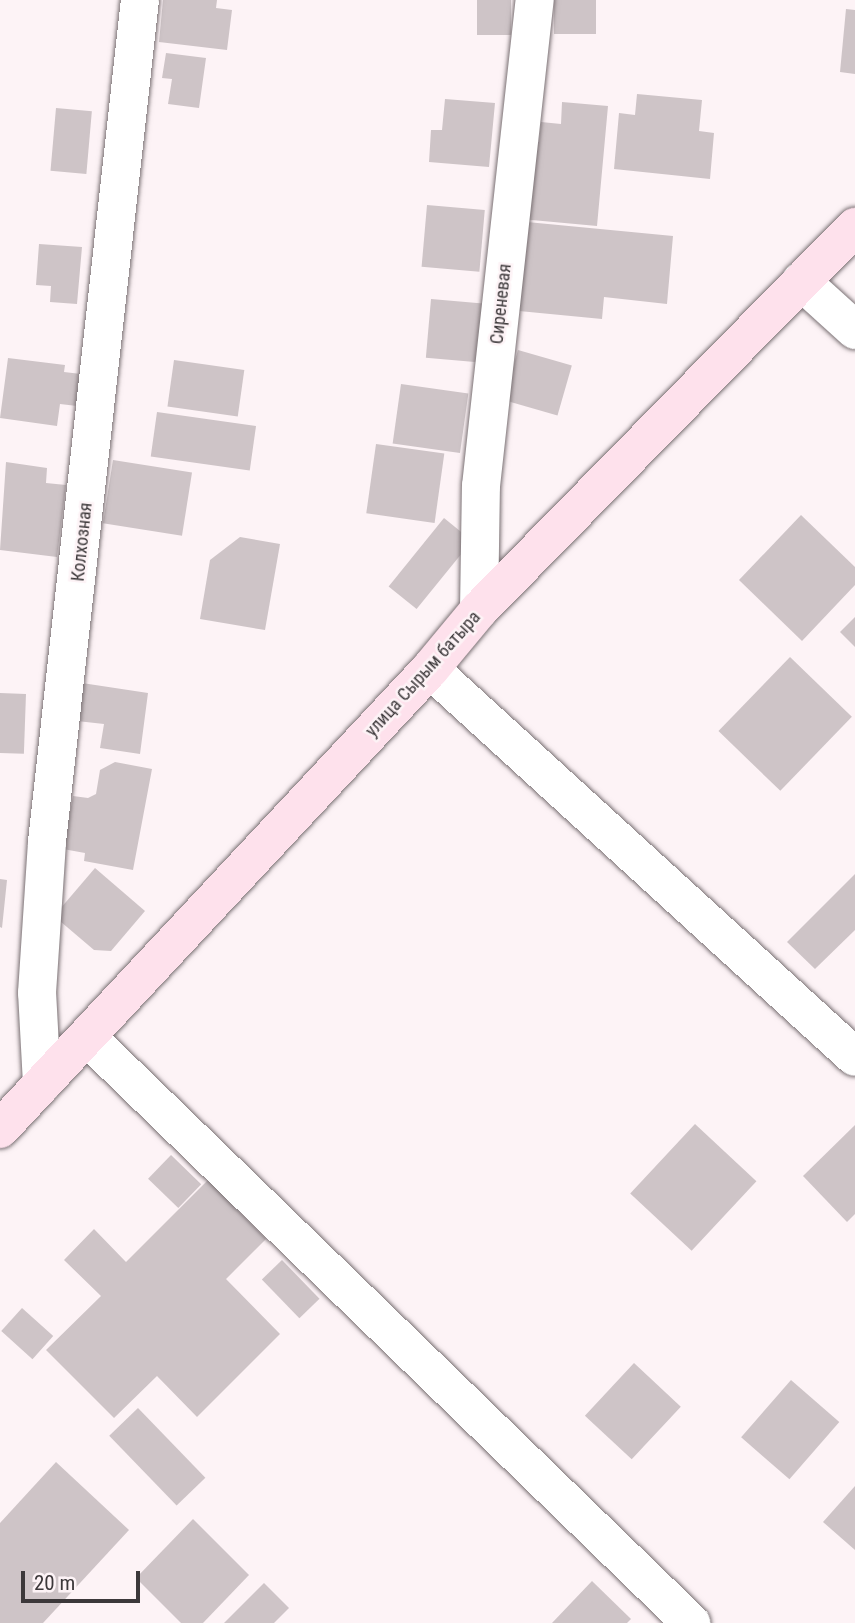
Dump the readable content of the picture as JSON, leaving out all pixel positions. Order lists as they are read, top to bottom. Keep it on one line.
{"streets":{"street":["Сиреневая","Колхозная","улица Сырым батыра"]},"crossings":[["Сиреневая","улица Сырым батыра"],["Колхозная","улица Сырым батыра"]],"scale_bar":"20 m"}
